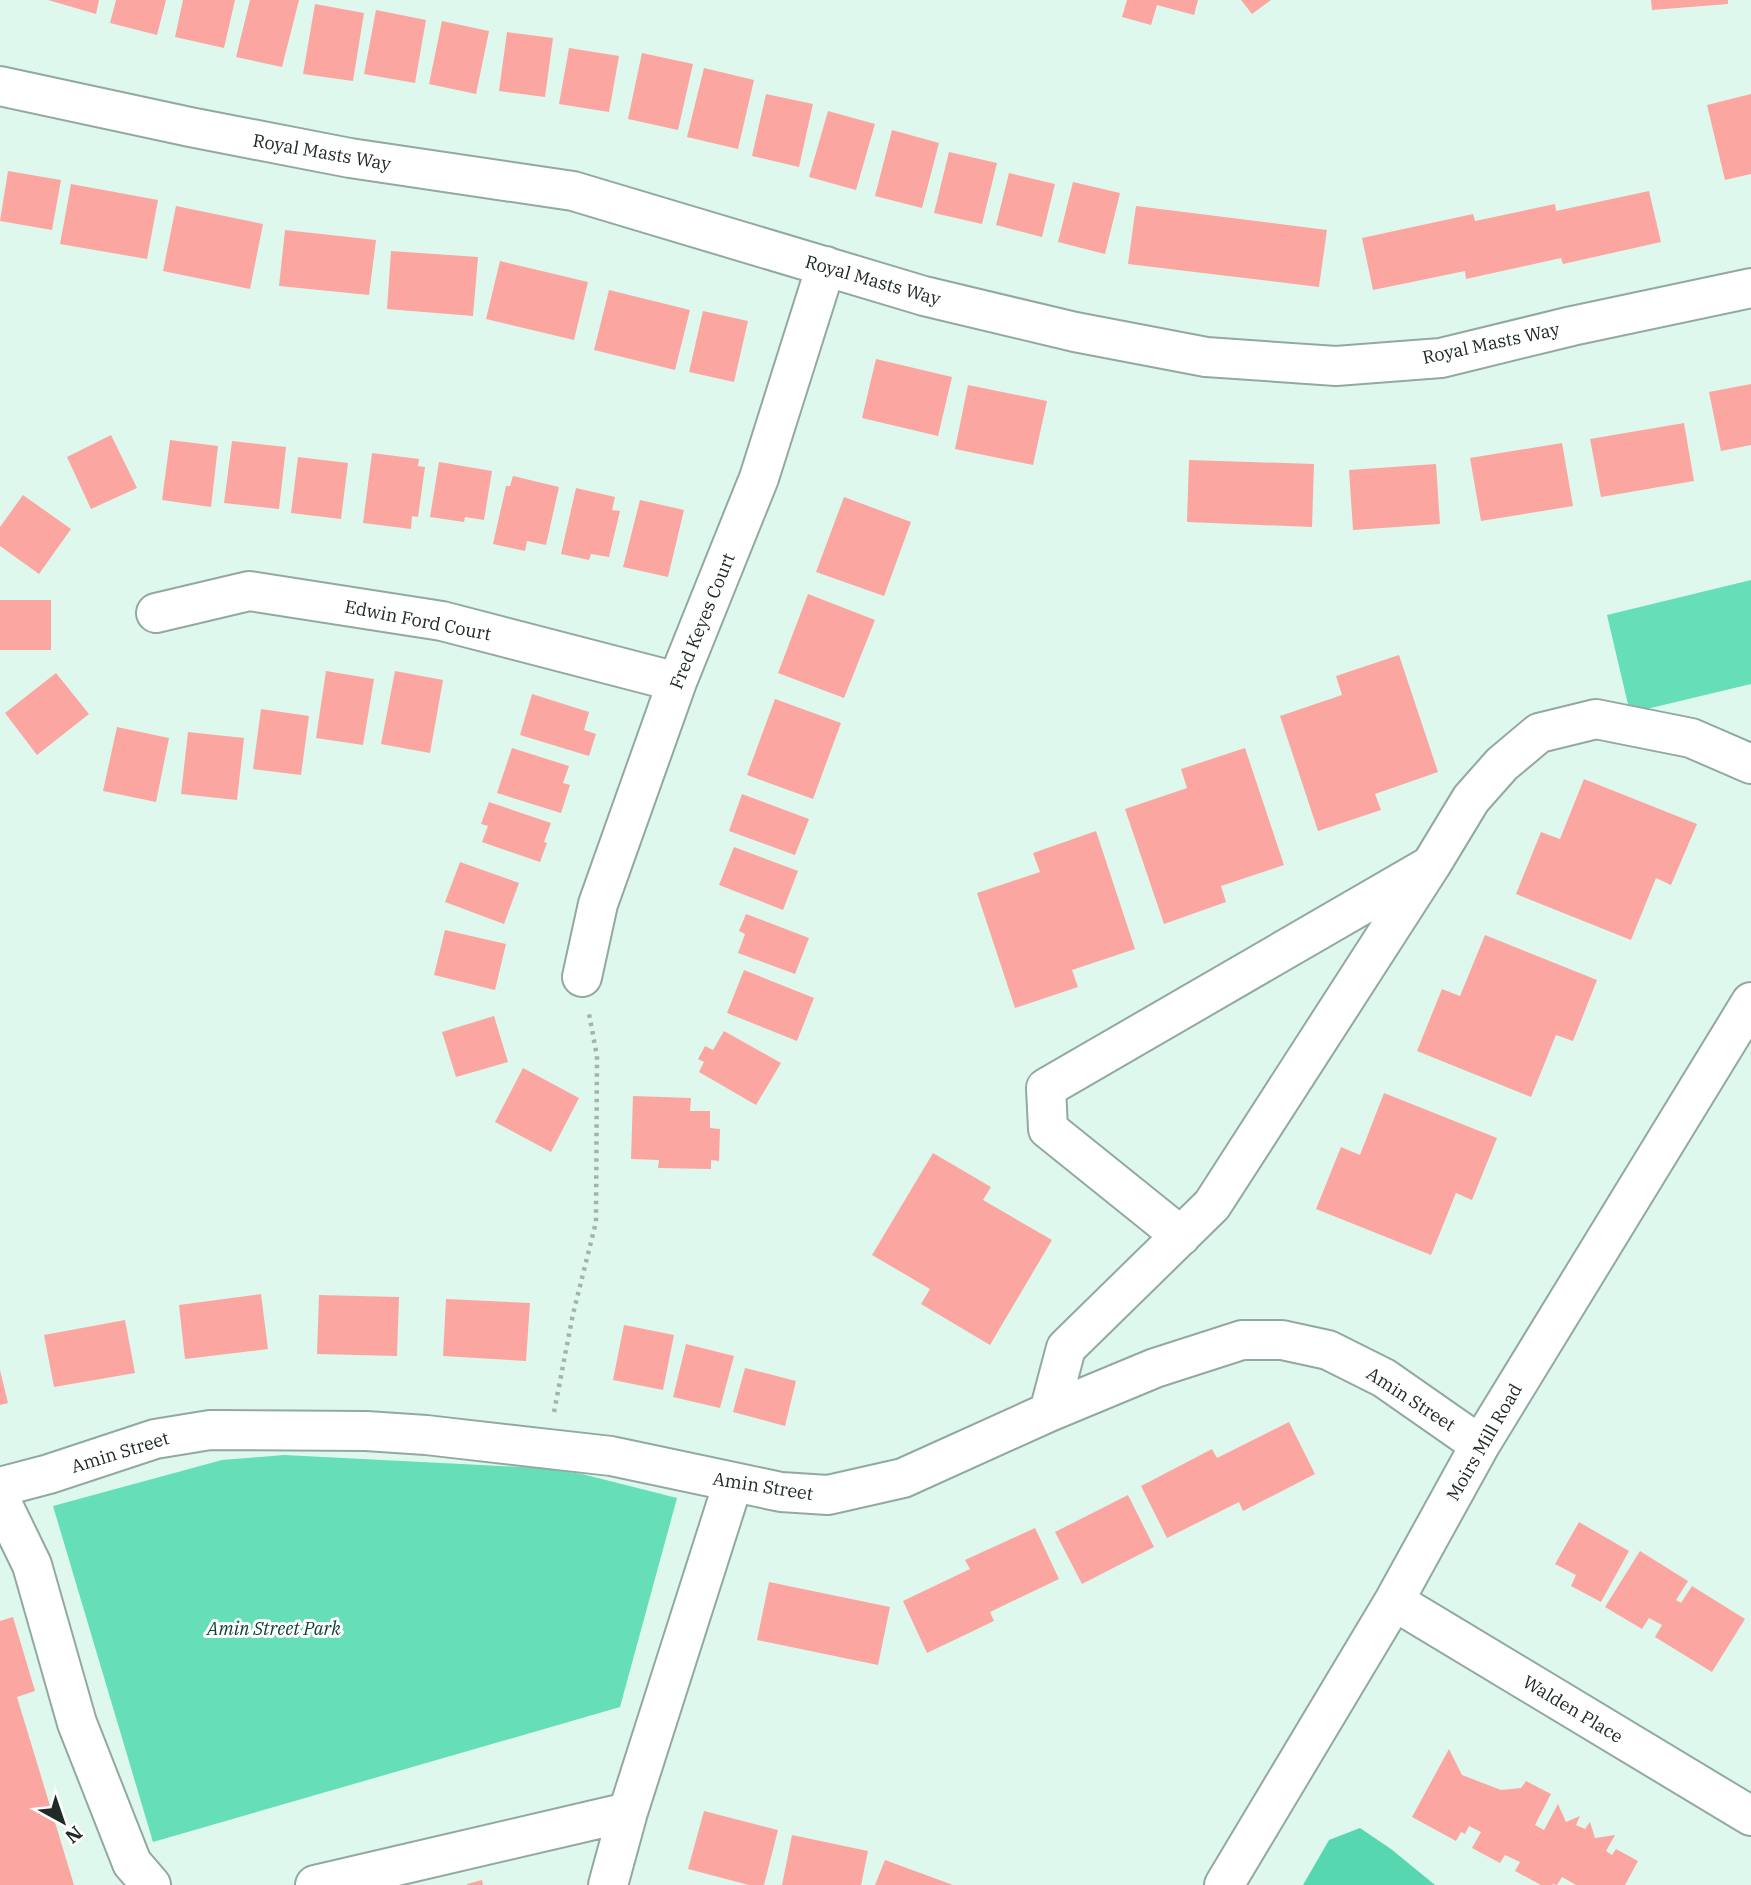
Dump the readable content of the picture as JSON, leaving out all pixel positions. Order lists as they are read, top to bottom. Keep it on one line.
{"streets":{"street":["Royal Masts Way","Edwin Ford Court","Fred Keyes Court","Amin Street","Moirs Mill Road","Walden Place"]},"crossings":[["Royal Masts Way","Fred Keyes Court"],["Edwin Ford Court","Fred Keyes Court"],["Amin Street","Moirs Mill Road"],["Moirs Mill Road","Walden Place"]],"parks":["Amin Street Park"],"north":"bottom right"}
